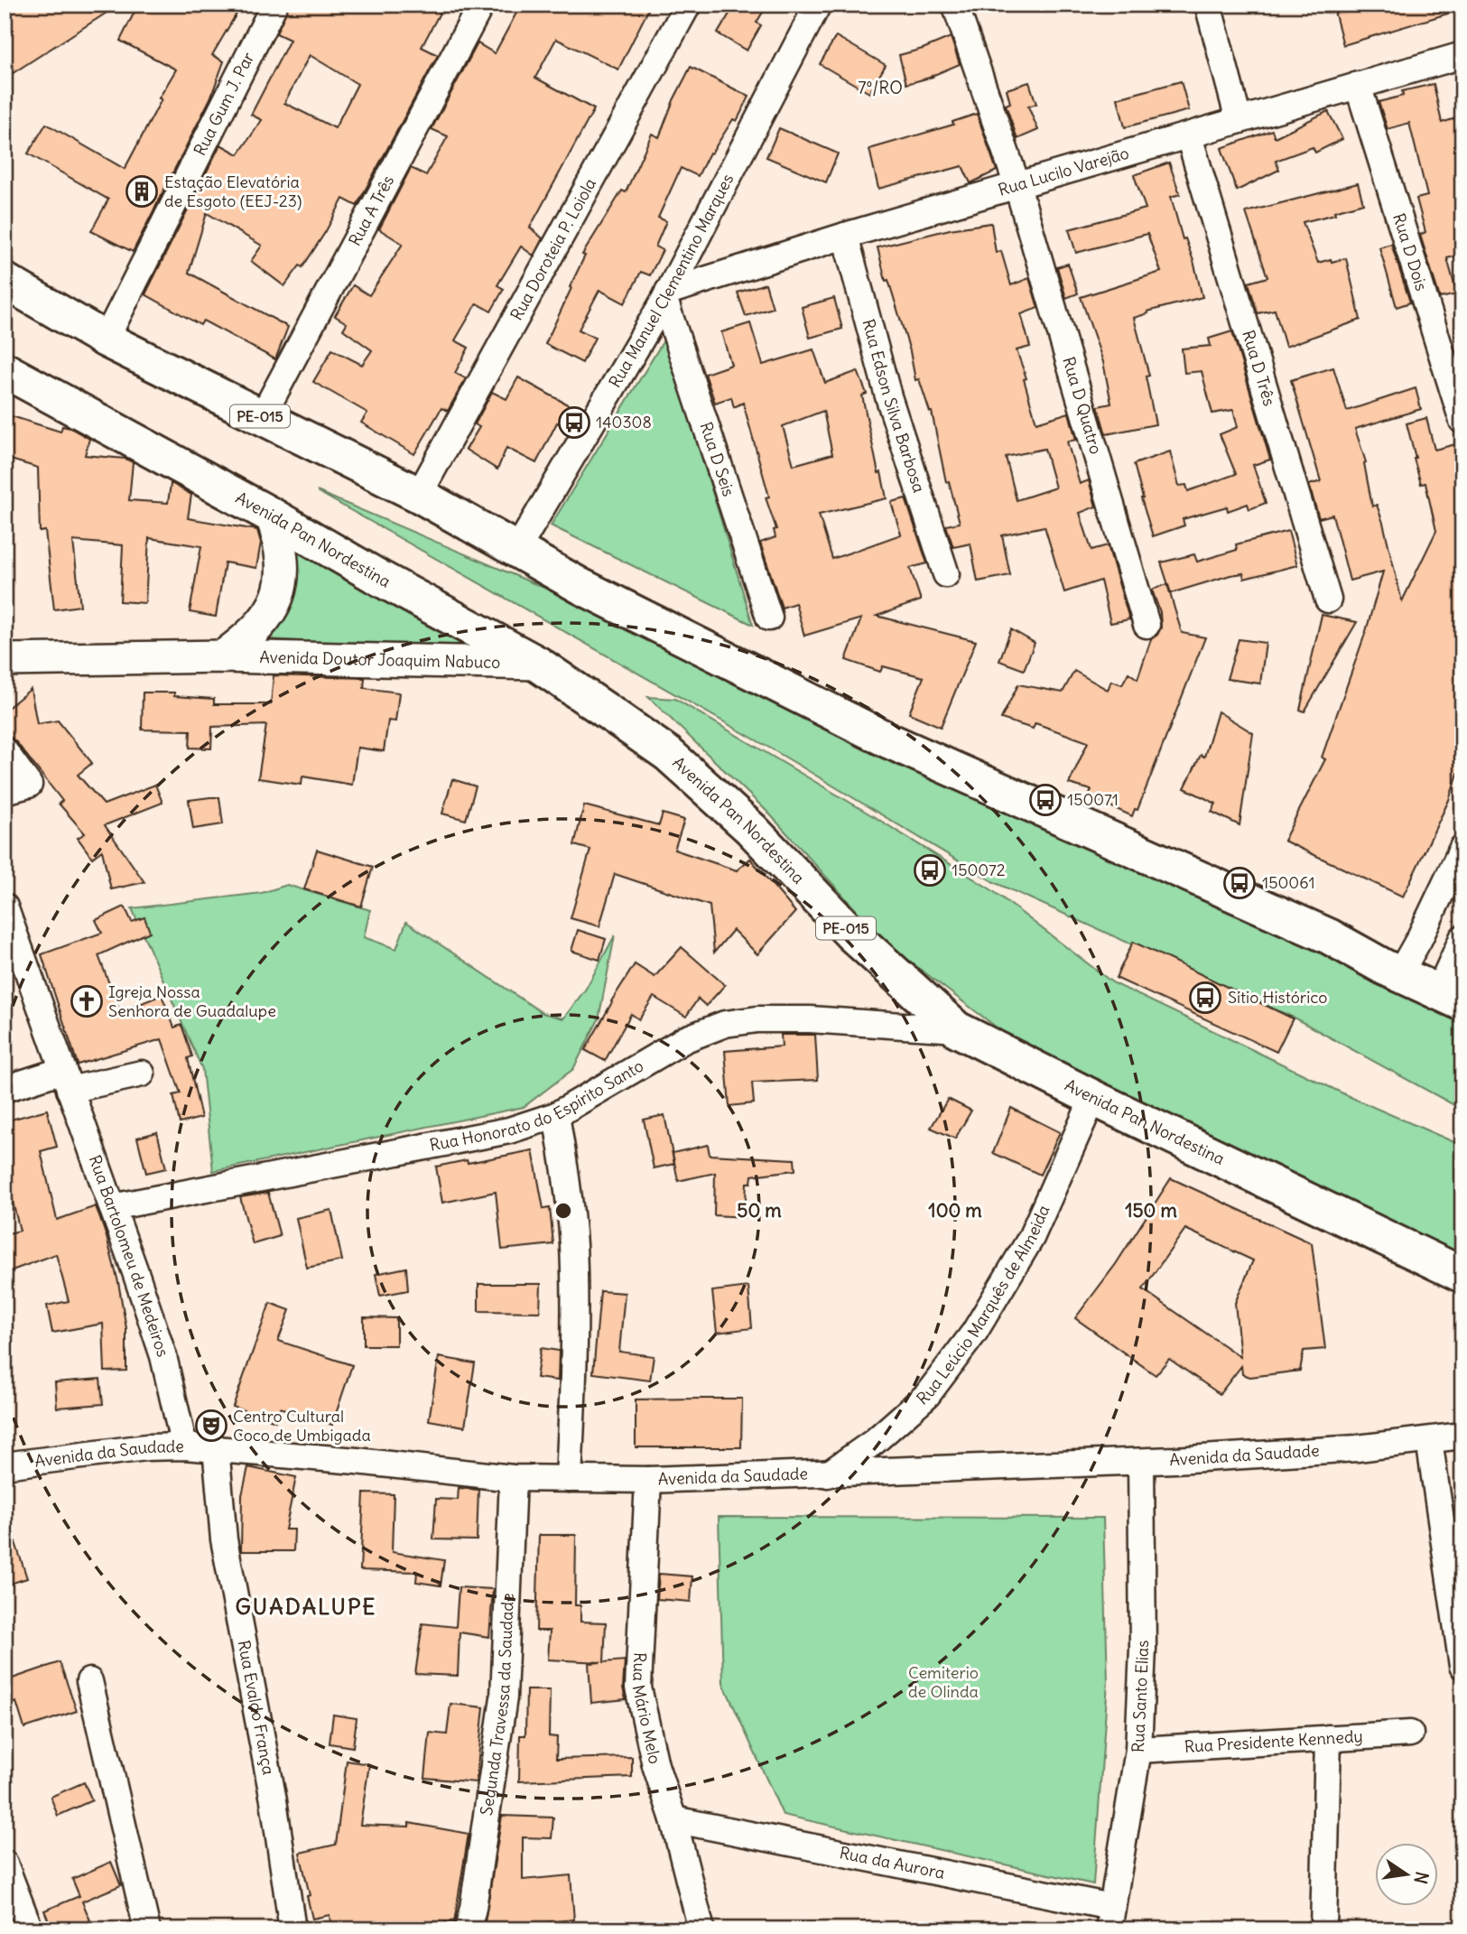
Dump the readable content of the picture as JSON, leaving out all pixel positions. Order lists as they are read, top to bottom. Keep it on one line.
{"streets":{"highway":["PE-015","Avenida Pan Nordestina"],"main road":["Avenida Doutor Joaquim Nabuco"],"street":["Rua Gum J. Par","Rua Lucilo Varejão","Rua A Três","Rua Doroteia P. Loiola","Rua D Dois","Rua Manuel Clementino Marques","Rua D Três","Rua Edson Silva Barbosa","Rua D Quatro","Rua D Seis","Rua Honorato do Espírito Santo","Rua Bartolomeu de Medeiros","Rua Leúcio Marquês de Almeida","Avenida da Saudade","Rua Santo Elias","Segunda Travessa da Saudade","Rua Evaldo França","Rua Mário Melo","Rua Presidente Kennedy","Rua da Aurora"]},"crossings":[["Rua Gum J. Par","PE-015"],["Rua Lucilo Varejão","Rua D Dois"],["Rua Lucilo Varejão","Rua Manuel Clementino Marques"],["Rua Lucilo Varejão","Rua D Três"],["Rua Lucilo Varejão","Rua Edson Silva Barbosa"],["Rua Lucilo Varejão","Rua D Quatro"],["Rua Lucilo Varejão","Rua D Seis"],["Rua A Três","PE-015"],["Rua Doroteia P. Loiola","PE-015"],["Rua Manuel Clementino Marques","PE-015"],["Rua Manuel Clementino Marques","Rua D Seis"],["Avenida Pan Nordestina","Avenida Doutor Joaquim Nabuco"],["Avenida Pan Nordestina","Rua Honorato do Espírito Santo"],["Avenida Pan Nordestina","Rua Leúcio Marquês de Almeida"],["Rua Honorato do Espírito Santo","Rua Bartolomeu de Medeiros"],["Rua Bartolomeu de Medeiros","Avenida da Saudade"],["Rua Leúcio Marquês de Almeida","Avenida da Saudade"],["Avenida da Saudade","Rua Santo Elias"],["Avenida da Saudade","Segunda Travessa da Saudade"],["Avenida da Saudade","Rua Evaldo França"],["Avenida da Saudade","Rua Mário Melo"],["Rua Santo Elias","Rua Presidente Kennedy"],["Rua Santo Elias","Rua da Aurora"],["Rua Mário Melo","Rua da Aurora"]],"districts":["7º/RO","GUADALUPE"],"parks":["Cemiterio de Olinda"],"places":{"building":["Estação Elevatória de Esgoto (EEJ-23)"],"bus stop":["140308","150071","150072","150061","Sítio Histórico"],"church":["Igreja Nossa Senhora de Guadalupe"],"theatre":["Centro Cultural Coco de Umbigada"]},"north":"right","rings":["50 m","100 m","150 m"]}
